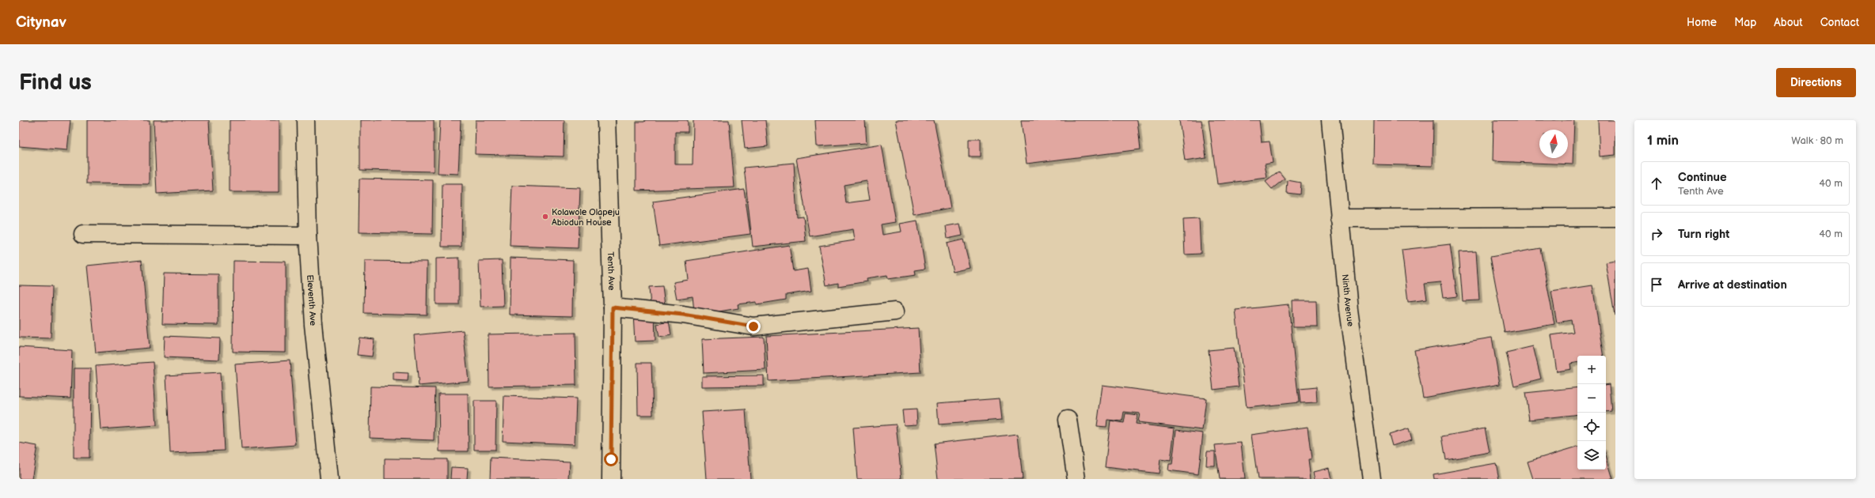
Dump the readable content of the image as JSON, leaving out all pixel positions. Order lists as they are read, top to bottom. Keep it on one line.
{"streets":{"street":["Tenth Ave","Eleventh Ave","Ninth Avenue"]},"places":["Kolawole Olapeju Abiodun House"],"north":"top","page":{"header":"Citynav","nav":["Home","Map","About","Contact"],"buttons":"Directions","title":"Find us","heading":["1 min","Walk · 80 m"],"list":[["Continue","Tenth Ave","40 m"],["Turn right","40 m"],"Arrive at destination"],"map_buttons":["+","−"]}}
